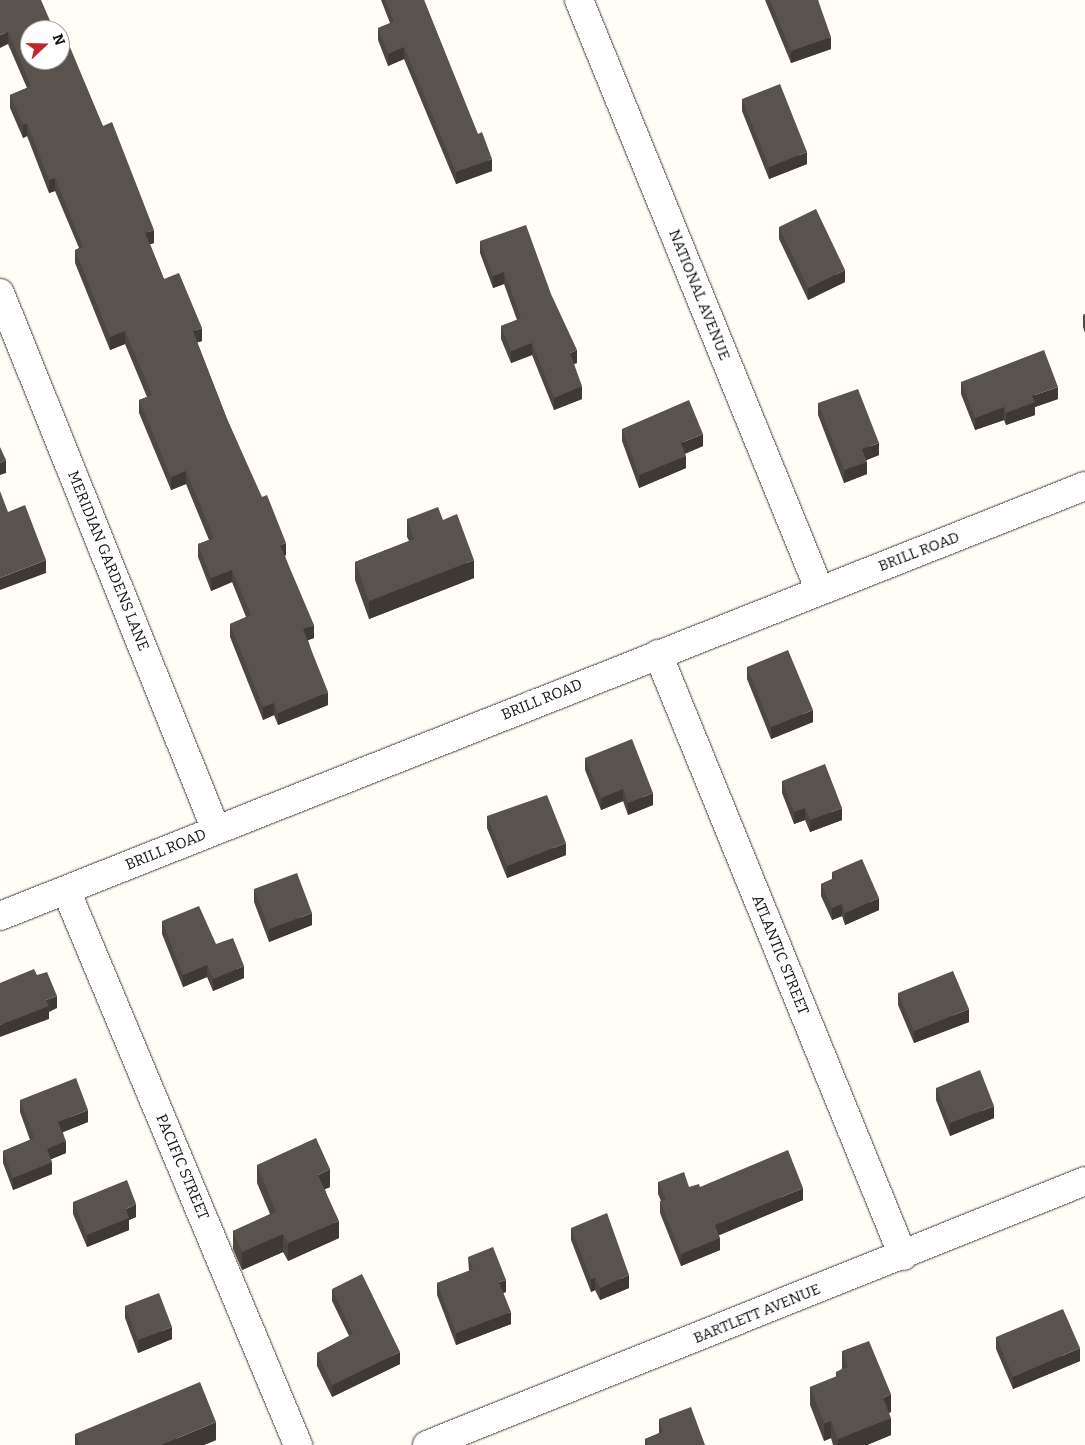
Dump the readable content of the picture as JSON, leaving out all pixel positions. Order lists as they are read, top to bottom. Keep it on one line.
{"streets":{"street":["NATIONAL AVENUE","BRILL ROAD","MERIDIAN GARDENS LANE","ATLANTIC STREET","PACIFIC STREET","BARTLETT AVENUE"]},"crossings":[["NATIONAL AVENUE","BRILL ROAD"],["BRILL ROAD","MERIDIAN GARDENS LANE"],["BRILL ROAD","ATLANTIC STREET"],["BRILL ROAD","PACIFIC STREET"],["ATLANTIC STREET","BARTLETT AVENUE"]],"north":"right"}
